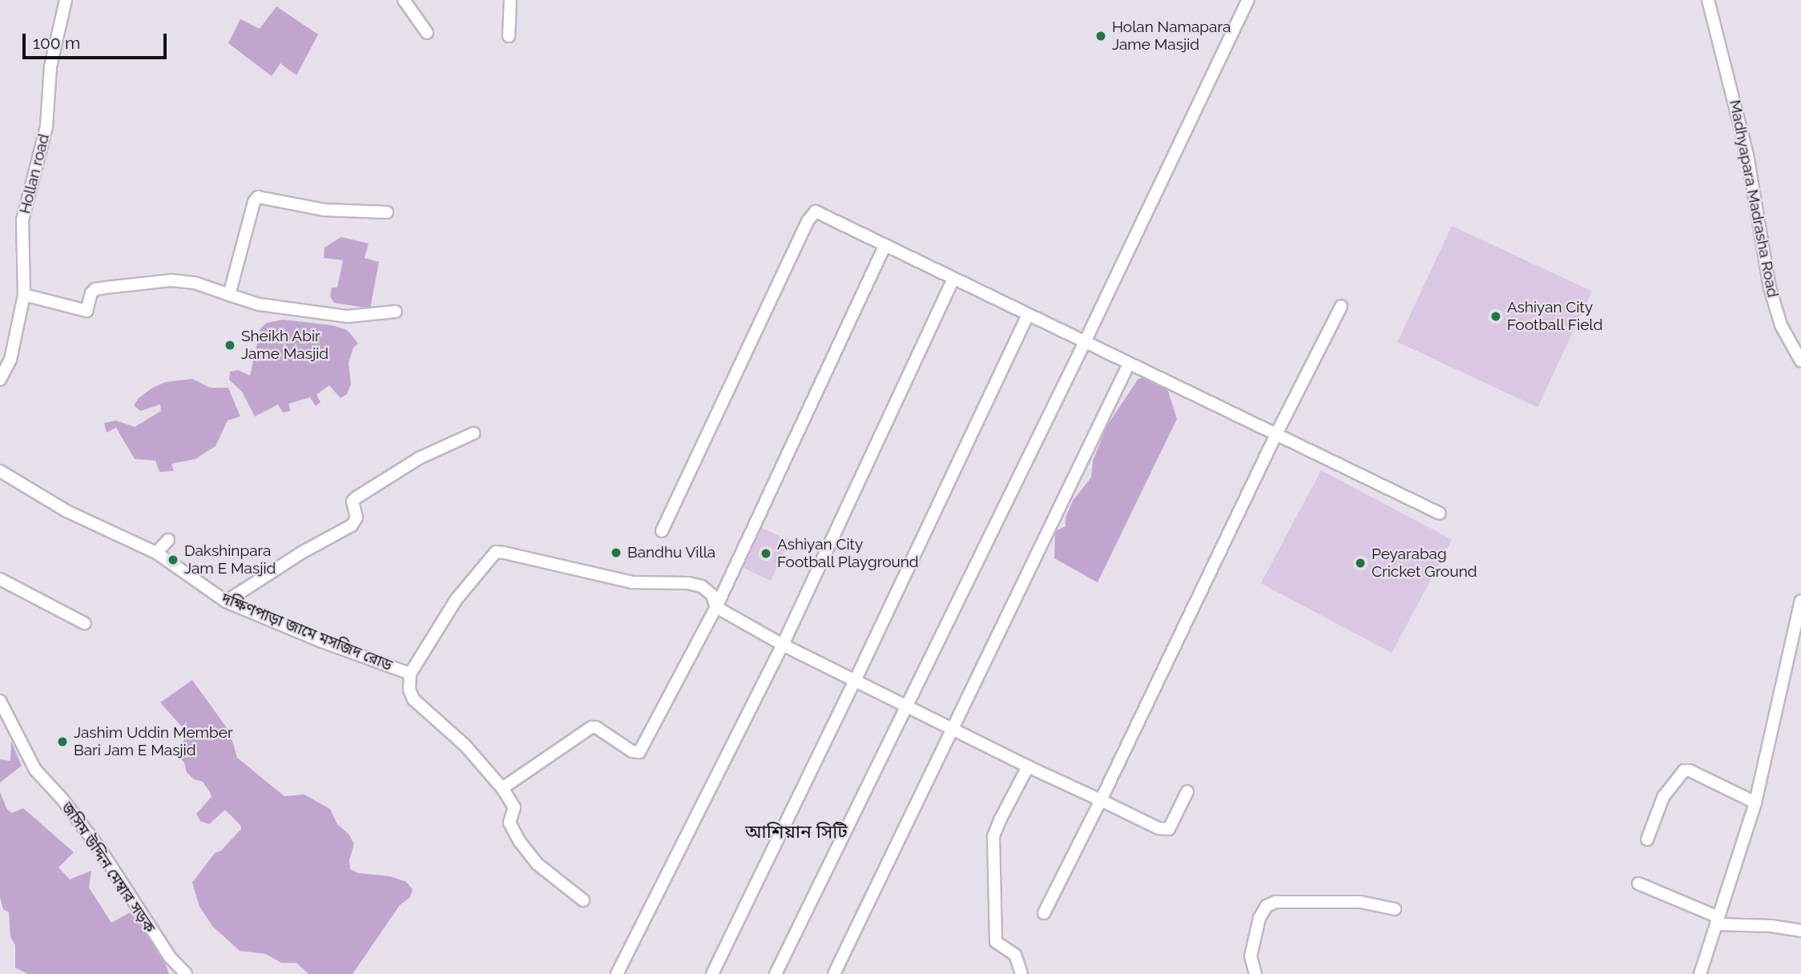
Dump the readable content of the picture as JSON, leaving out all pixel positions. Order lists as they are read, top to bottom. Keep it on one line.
{"streets":{"street":["Hollan road","Madhyapara Madrasha Road","দক্ষিণপাড়া জামে মসজিদ রোড","জসিম উদ্দিন মেম্বার সড়ক"]},"districts":["আশিয়ান সিটি"],"places":["Holan Namapara Jame Masjid","Ashiyan City Football Field","Sheikh Abir Jame Masjid","Bandhu Villa","Ashiyan City Football Playground","Dakshinpara Jam E Masjid","Peyarabag Cricket Ground","Jashim Uddin Member Bari Jam E Masjid"],"scale_bar":"100 m"}
